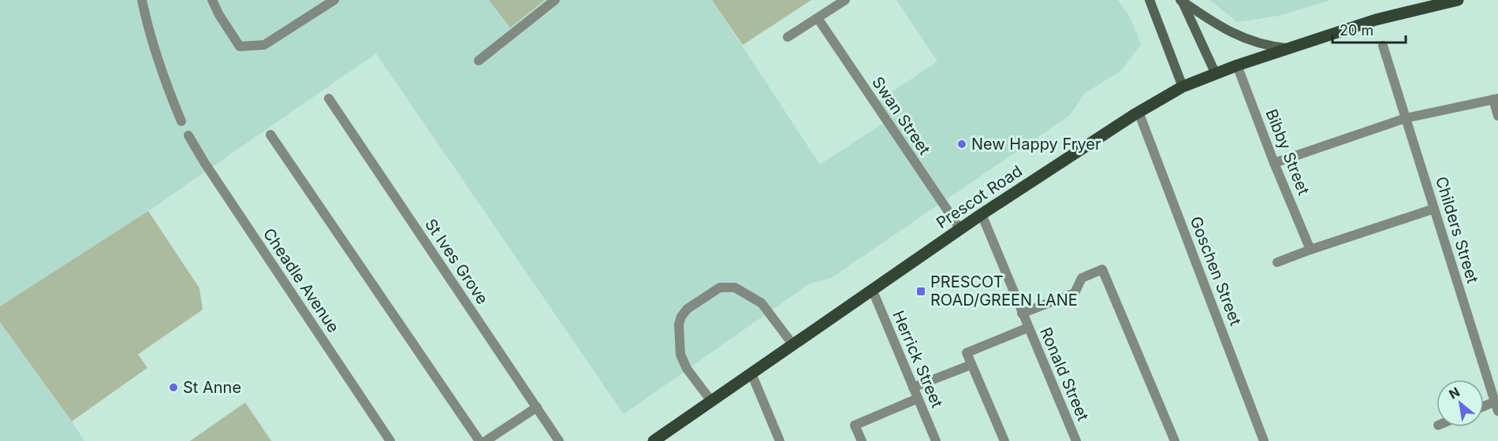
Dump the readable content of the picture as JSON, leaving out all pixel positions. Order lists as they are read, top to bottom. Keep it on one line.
{"streets":{"main road":["Prescot Road"],"street":["Swan Street","Bibby Street","Childers Street","St Ives Grove","Goschen Street","Cheadle Avenue","Herrick Street","Ronald Street"]},"crossings":[["Swan Street","Prescot Road"],["Bibby Street","Prescot Road"],["Prescot Road","Goschen Street"],["Prescot Road","Herrick Street"],["Prescot Road","Ronald Street"]],"places":{"other":["New Happy Fryer","St Anne"],"transit":["PRESCOT ROAD/GREEN LANE"]},"scale_bar":"20 m","north":"top left"}
